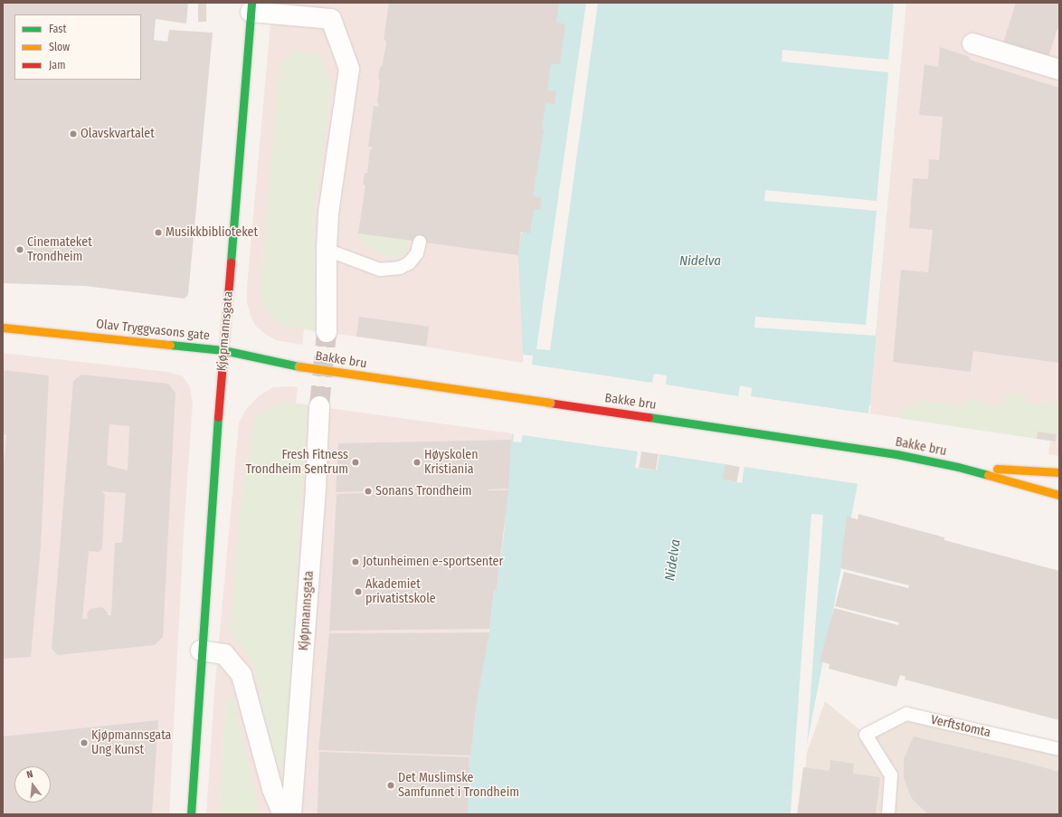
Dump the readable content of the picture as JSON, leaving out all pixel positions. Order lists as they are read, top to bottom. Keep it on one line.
{"streets":{"main road":["Olav Tryggvasons gate","Kjøpmannsgata","Bakke bru"],"lane":["Verftstomta"]},"crossings":[["Olav Tryggvasons gate","Kjøpmannsgata"],["Olav Tryggvasons gate","Bakke bru"]],"water":["Nidelva"],"places":["Olavskvartalet","Musikkbiblioteket","Cinemateket Trondheim","Fresh Fitness Trondheim Sentrum","Høyskolen Kristiania","Sonans Trondheim","Jotunheimen e-sportsenter","Akademiet privatistskole","Kjøpmannsgata Ung Kunst","Det Muslimske Samfunnet i Trondheim"],"legend":["Fast","Slow","Jam"],"north":"top"}
